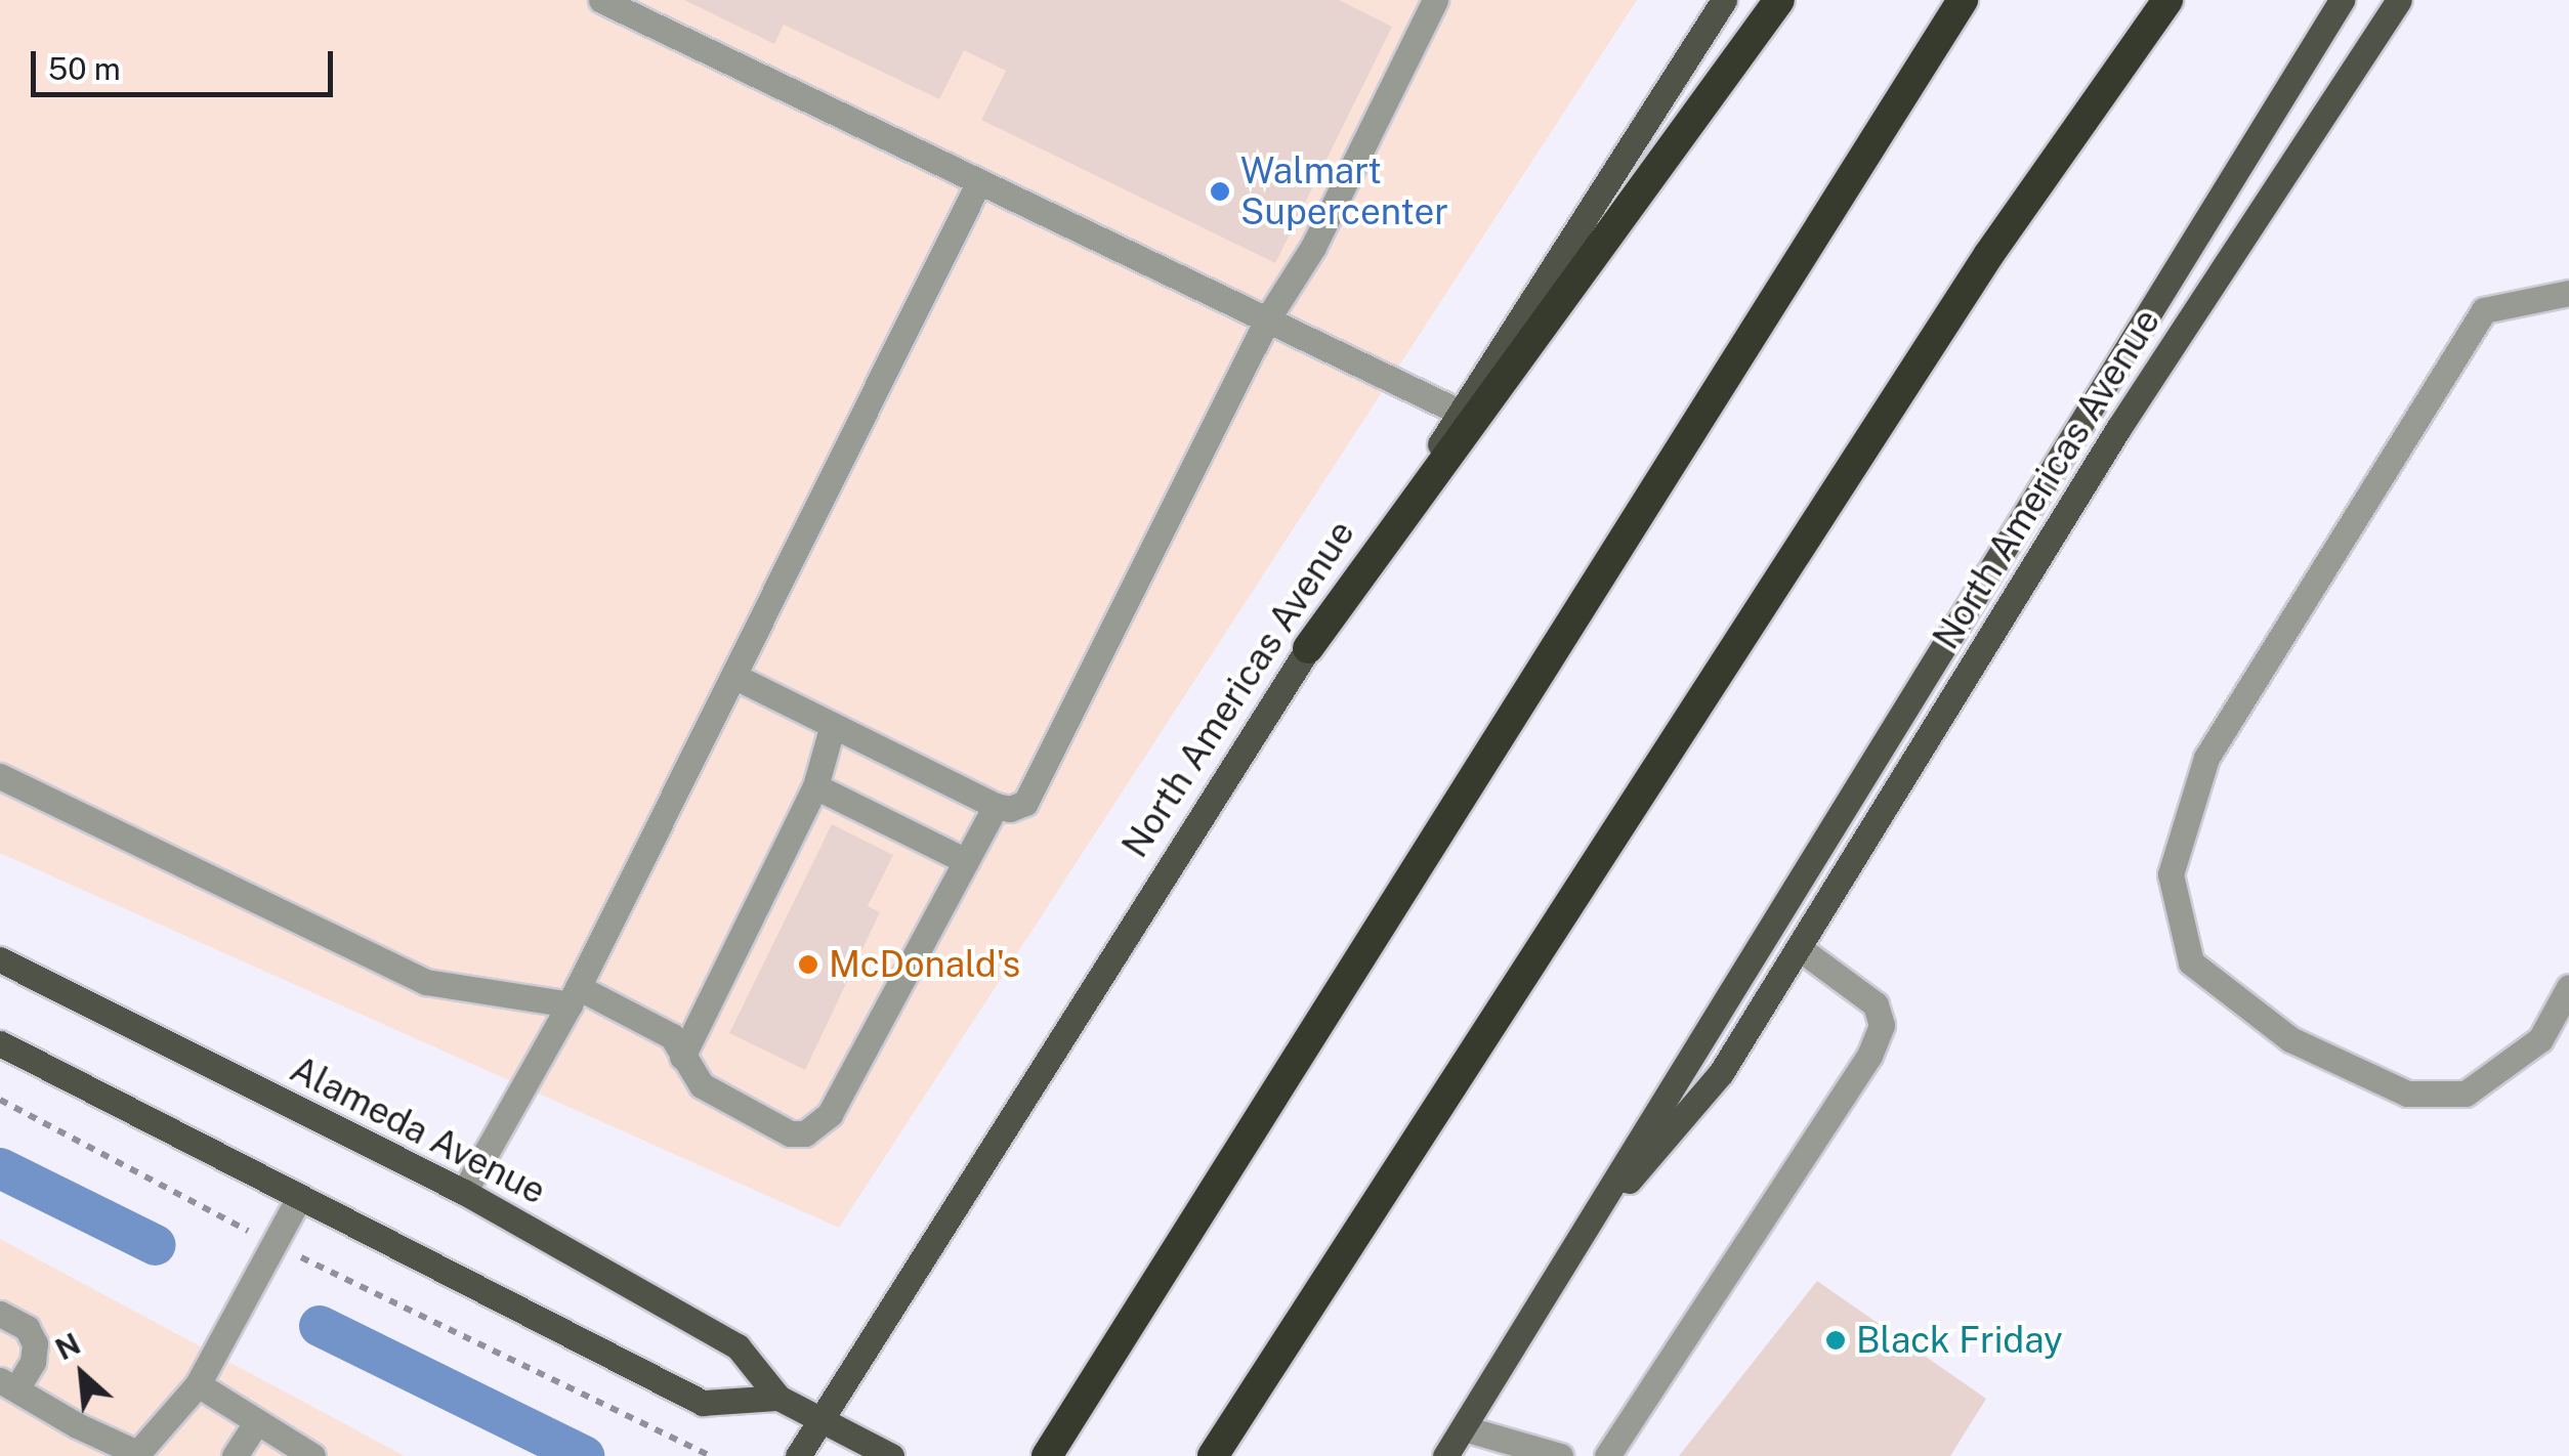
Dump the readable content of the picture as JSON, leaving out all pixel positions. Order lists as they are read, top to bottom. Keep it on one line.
{"streets":{"main road":["North Americas Avenue","Alameda Avenue"]},"crossings":[["North Americas Avenue","Alameda Avenue"]],"places":["Walmart Supercenter","McDonald's","Black Friday"],"scale_bar":"50 m","north":"top left"}
